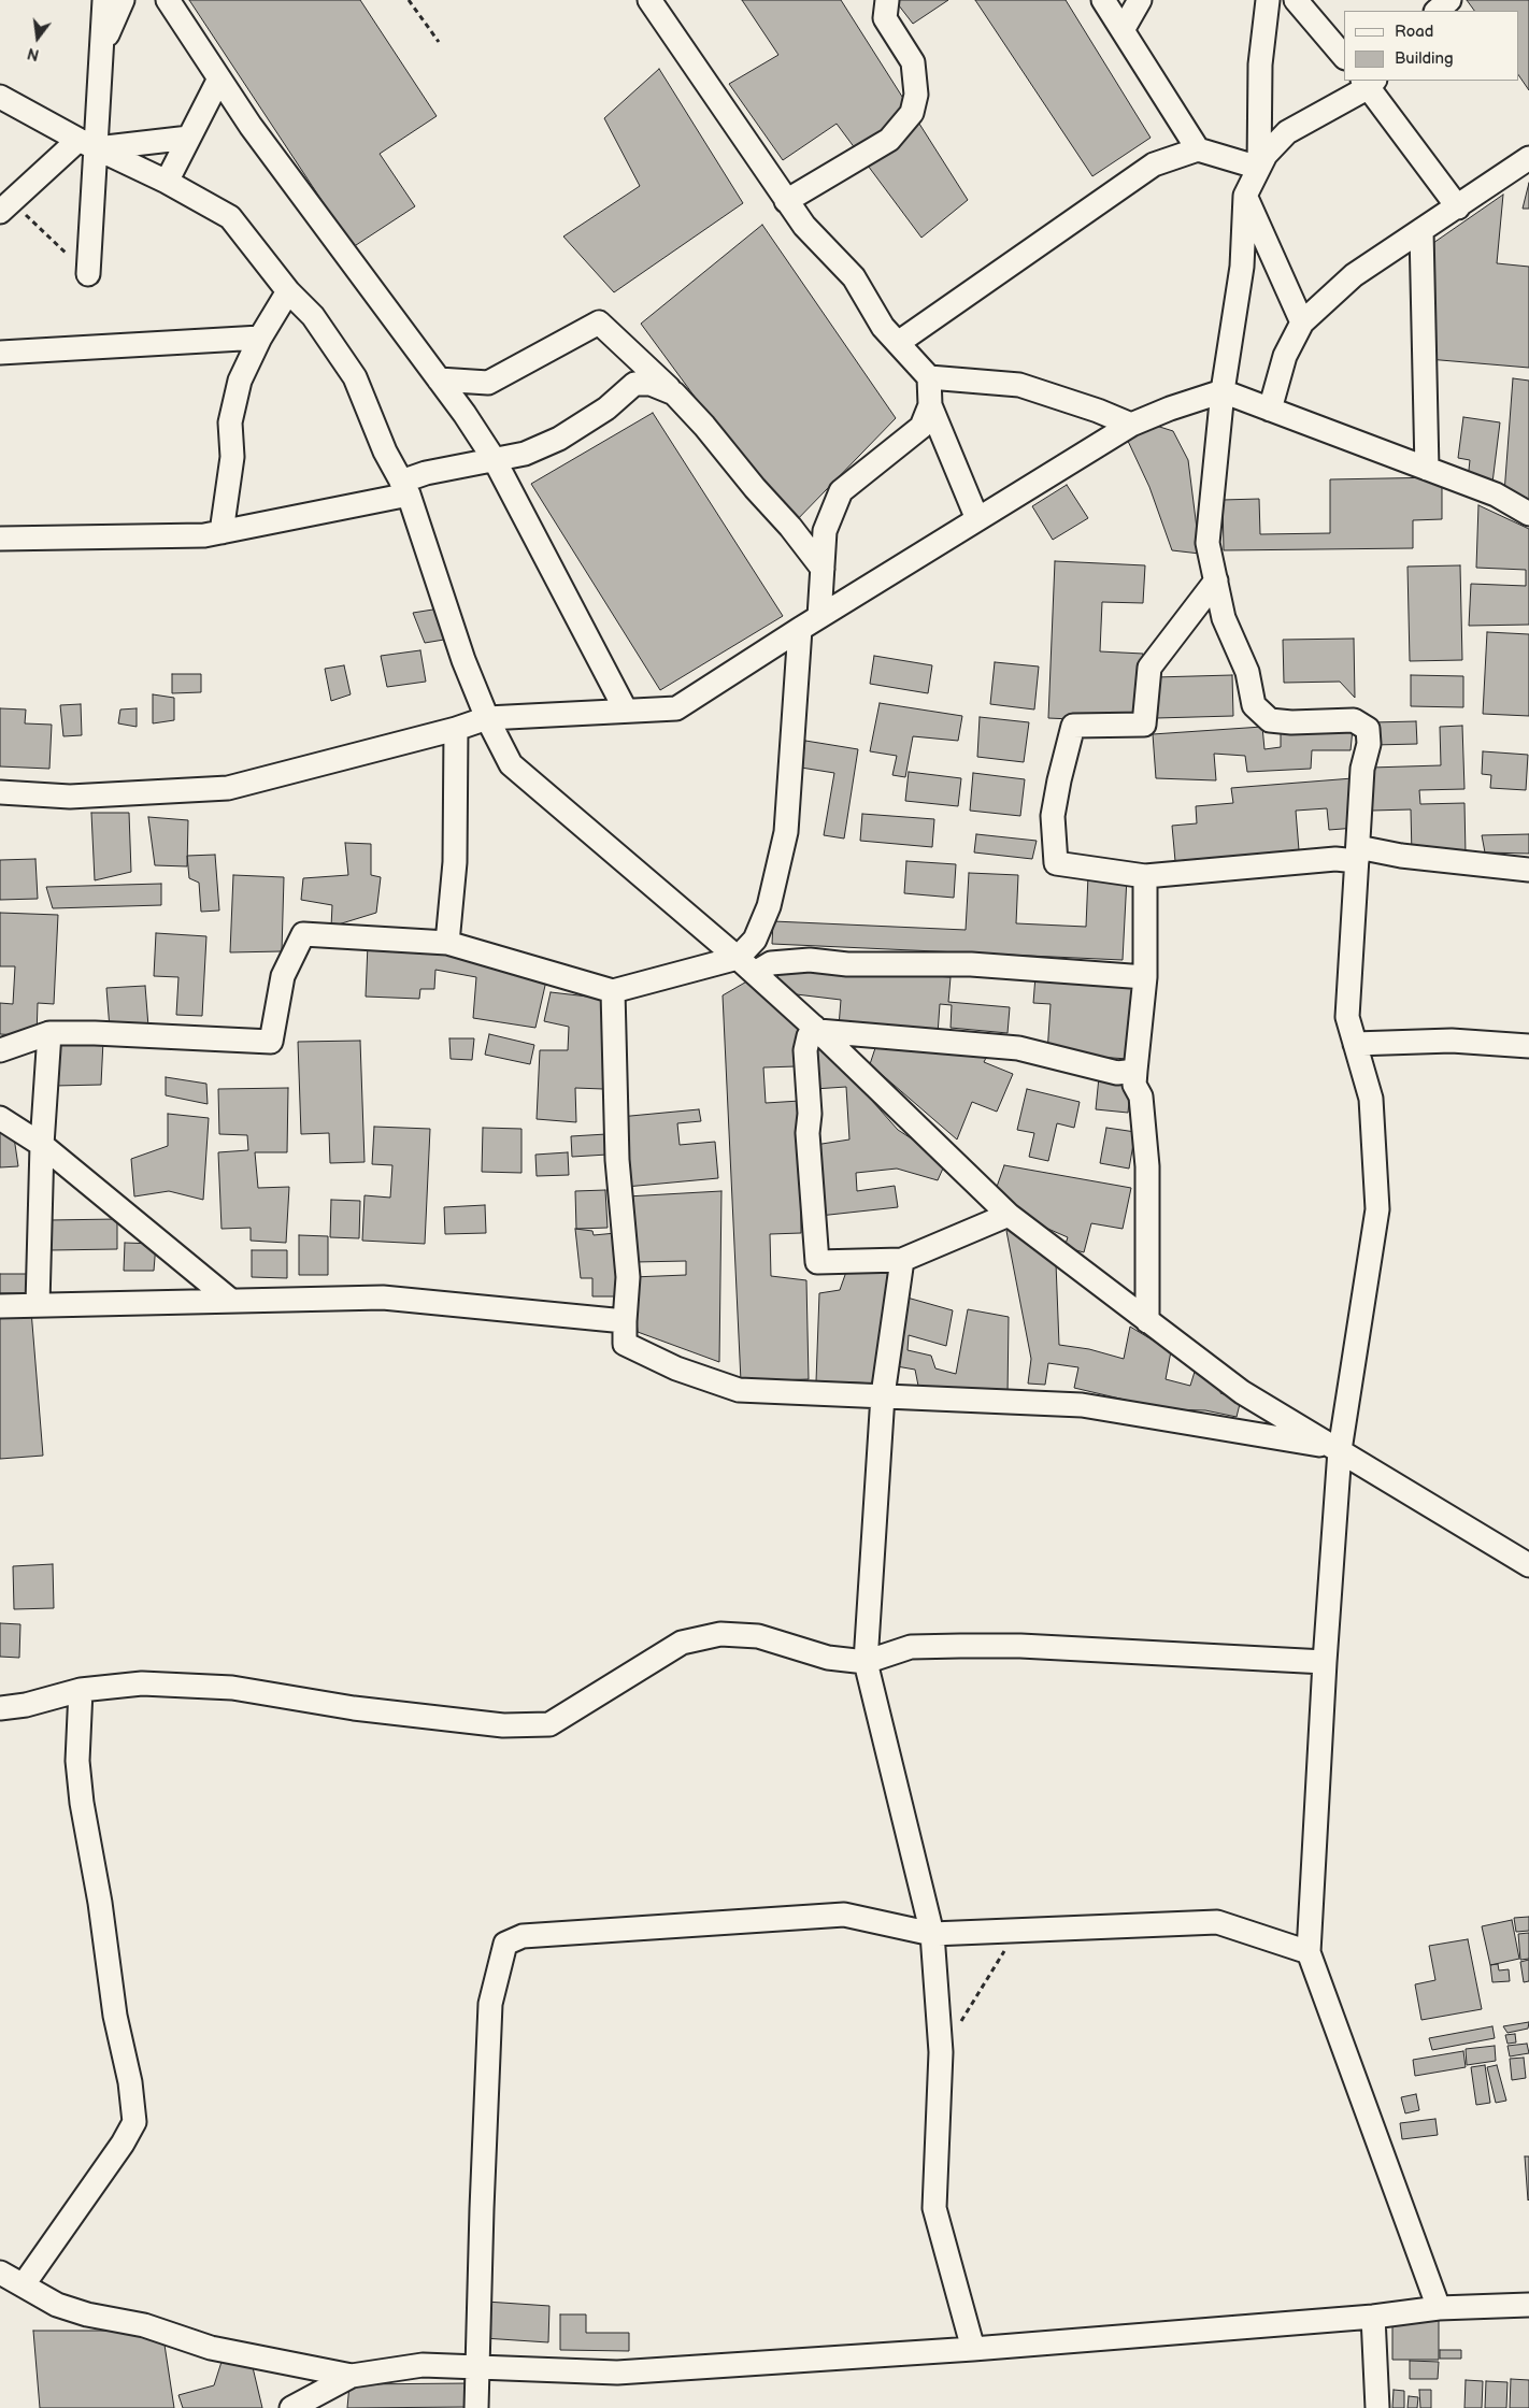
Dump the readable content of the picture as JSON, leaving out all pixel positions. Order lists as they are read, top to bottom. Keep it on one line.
{"legend":["Road","Building"],"north":"bottom"}
